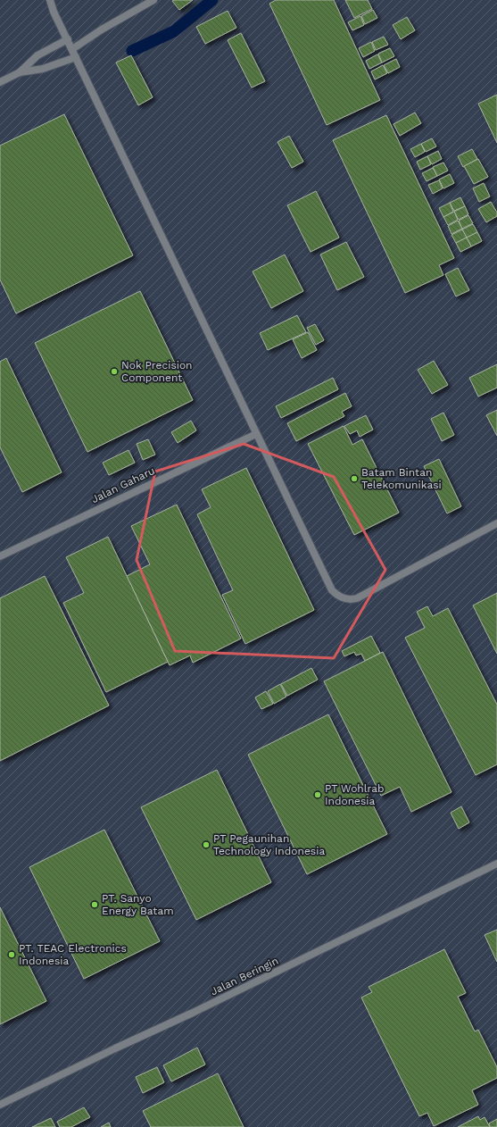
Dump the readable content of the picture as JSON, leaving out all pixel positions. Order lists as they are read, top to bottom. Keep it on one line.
{"streets":{"street":["Jalan Gaharu","Jalan Beringin"]},"places":["Nok Precision Component","Batam Bintan Telekomunikasi","PT Wohlrab Indonesia","PT Pegaunihan Technology Indonesia","PT. Sanyo Energy Batam","PT. TEAC Electronics Indonesia"]}
